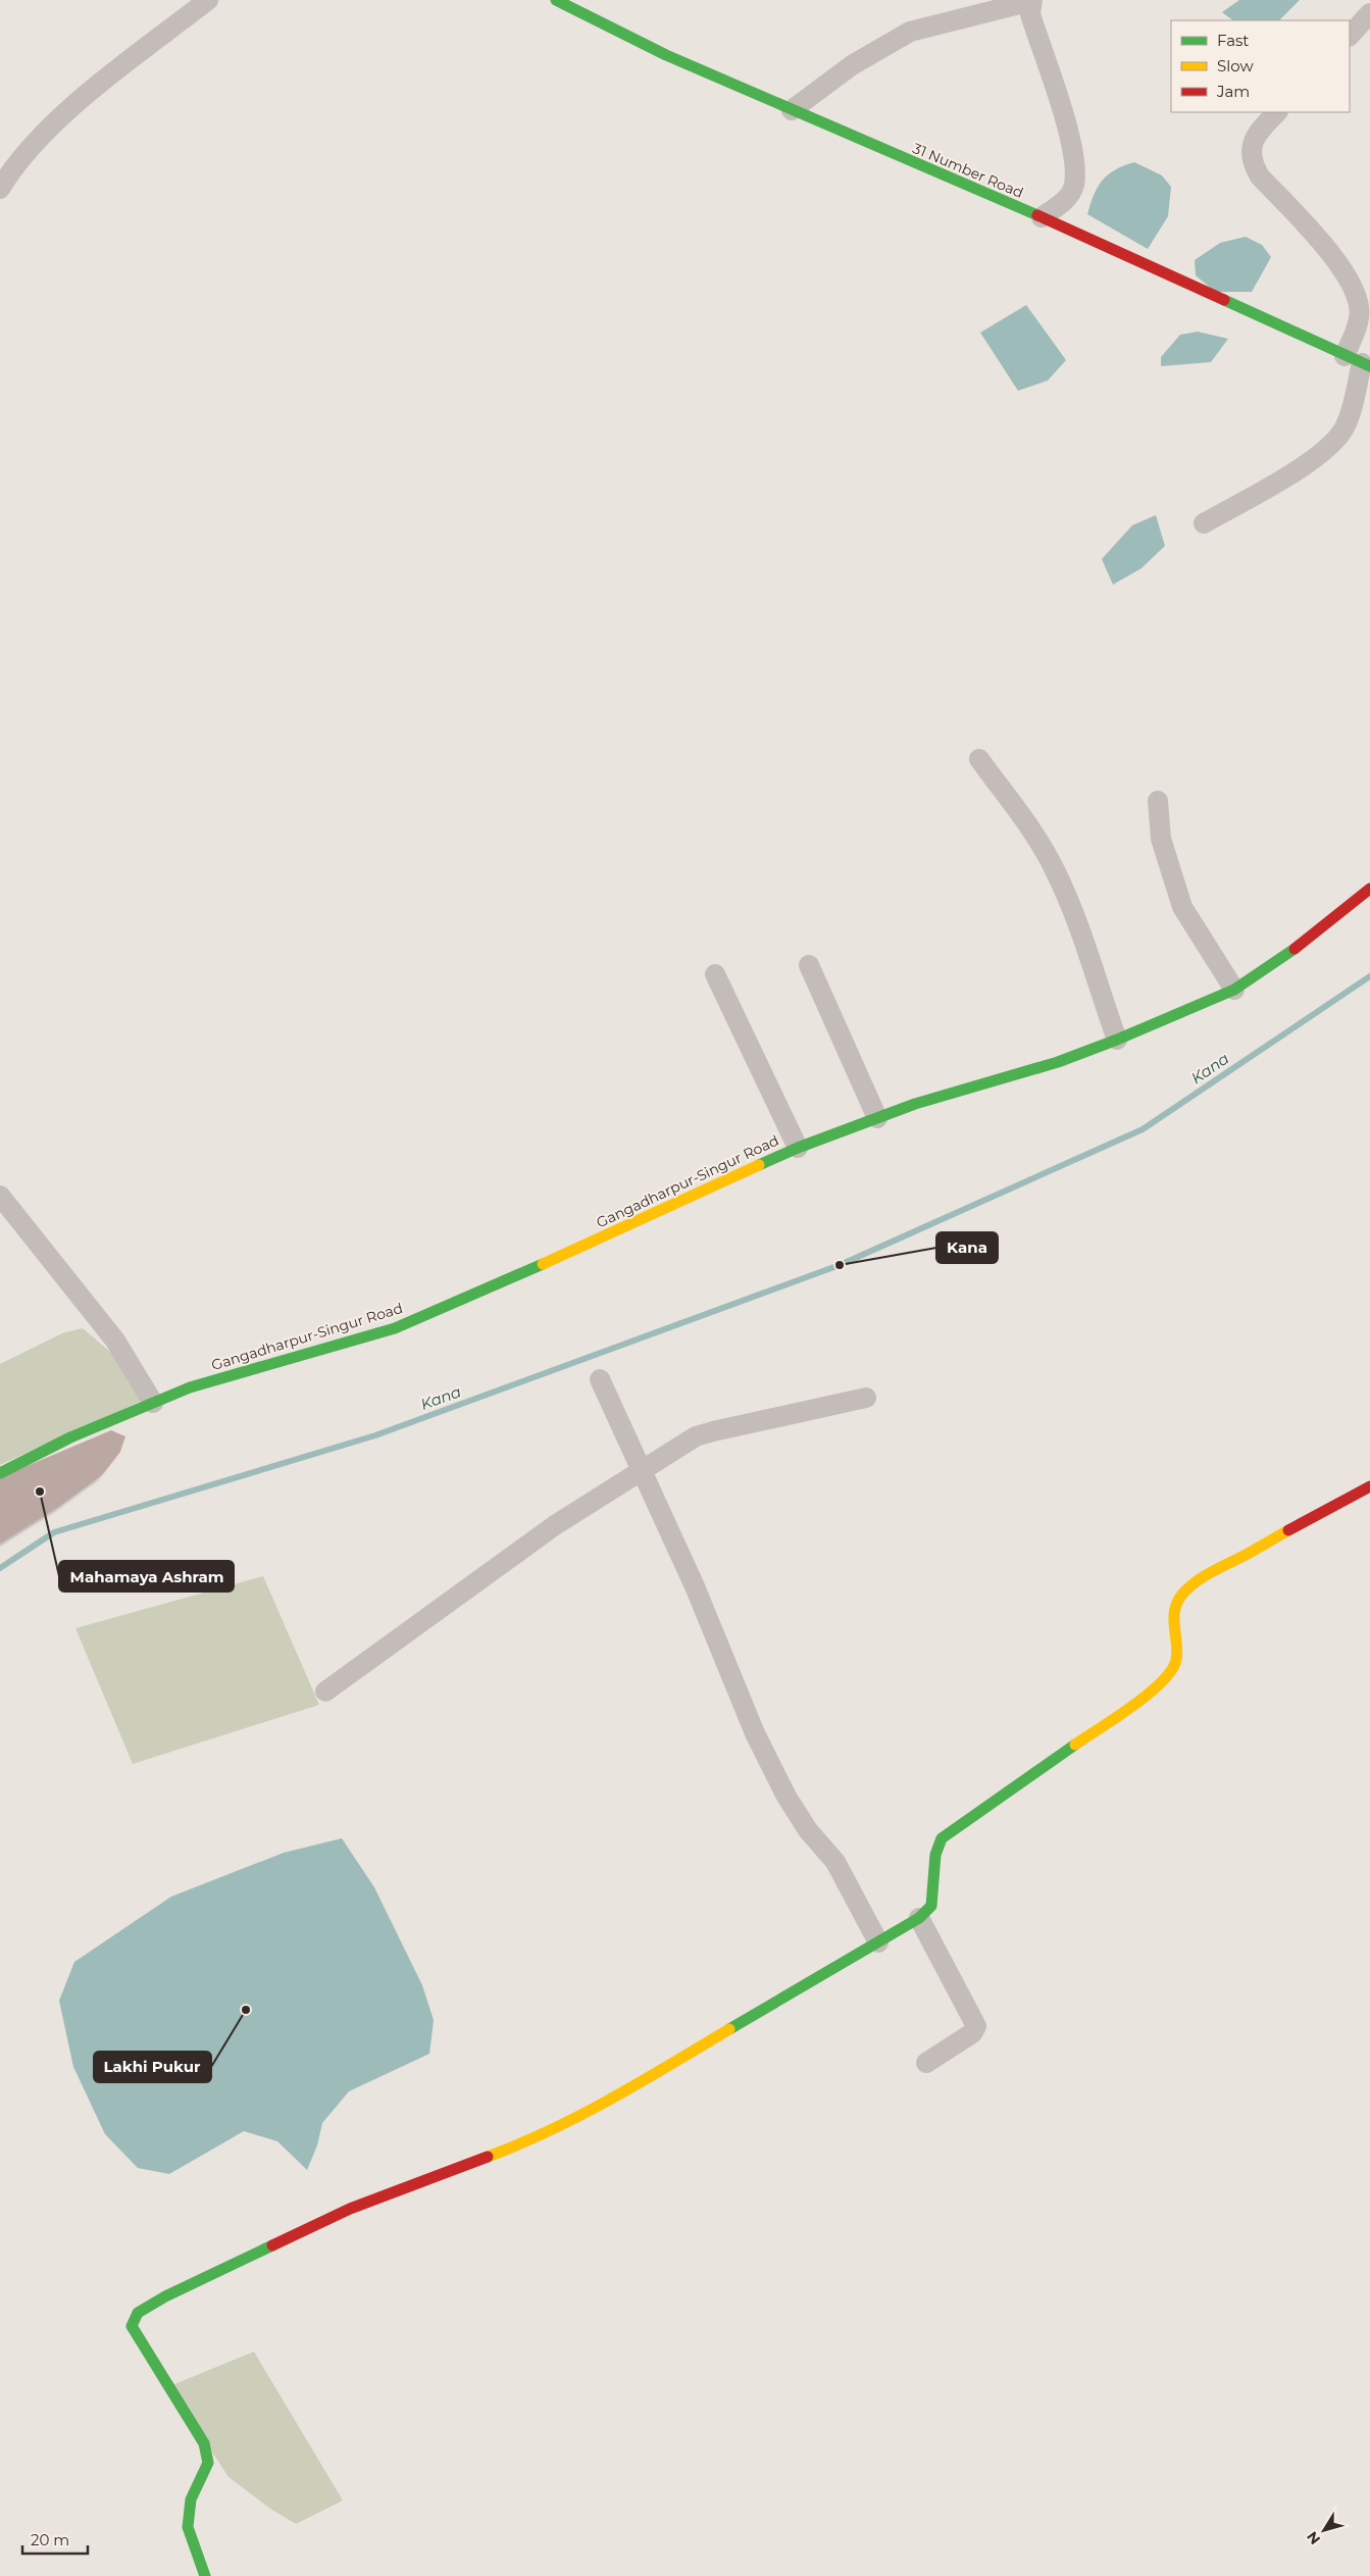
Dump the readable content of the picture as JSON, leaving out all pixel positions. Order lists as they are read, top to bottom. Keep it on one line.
{"streets":{"street":["31 Number Road","Gangadharpur-Singur Road"]},"water":["Kana"],"places":["Kana","Mahamaya Ashram","Lakhi Pukur"],"legend":["Fast","Slow","Jam"],"scale_bar":"20 m","north":"bottom left"}
